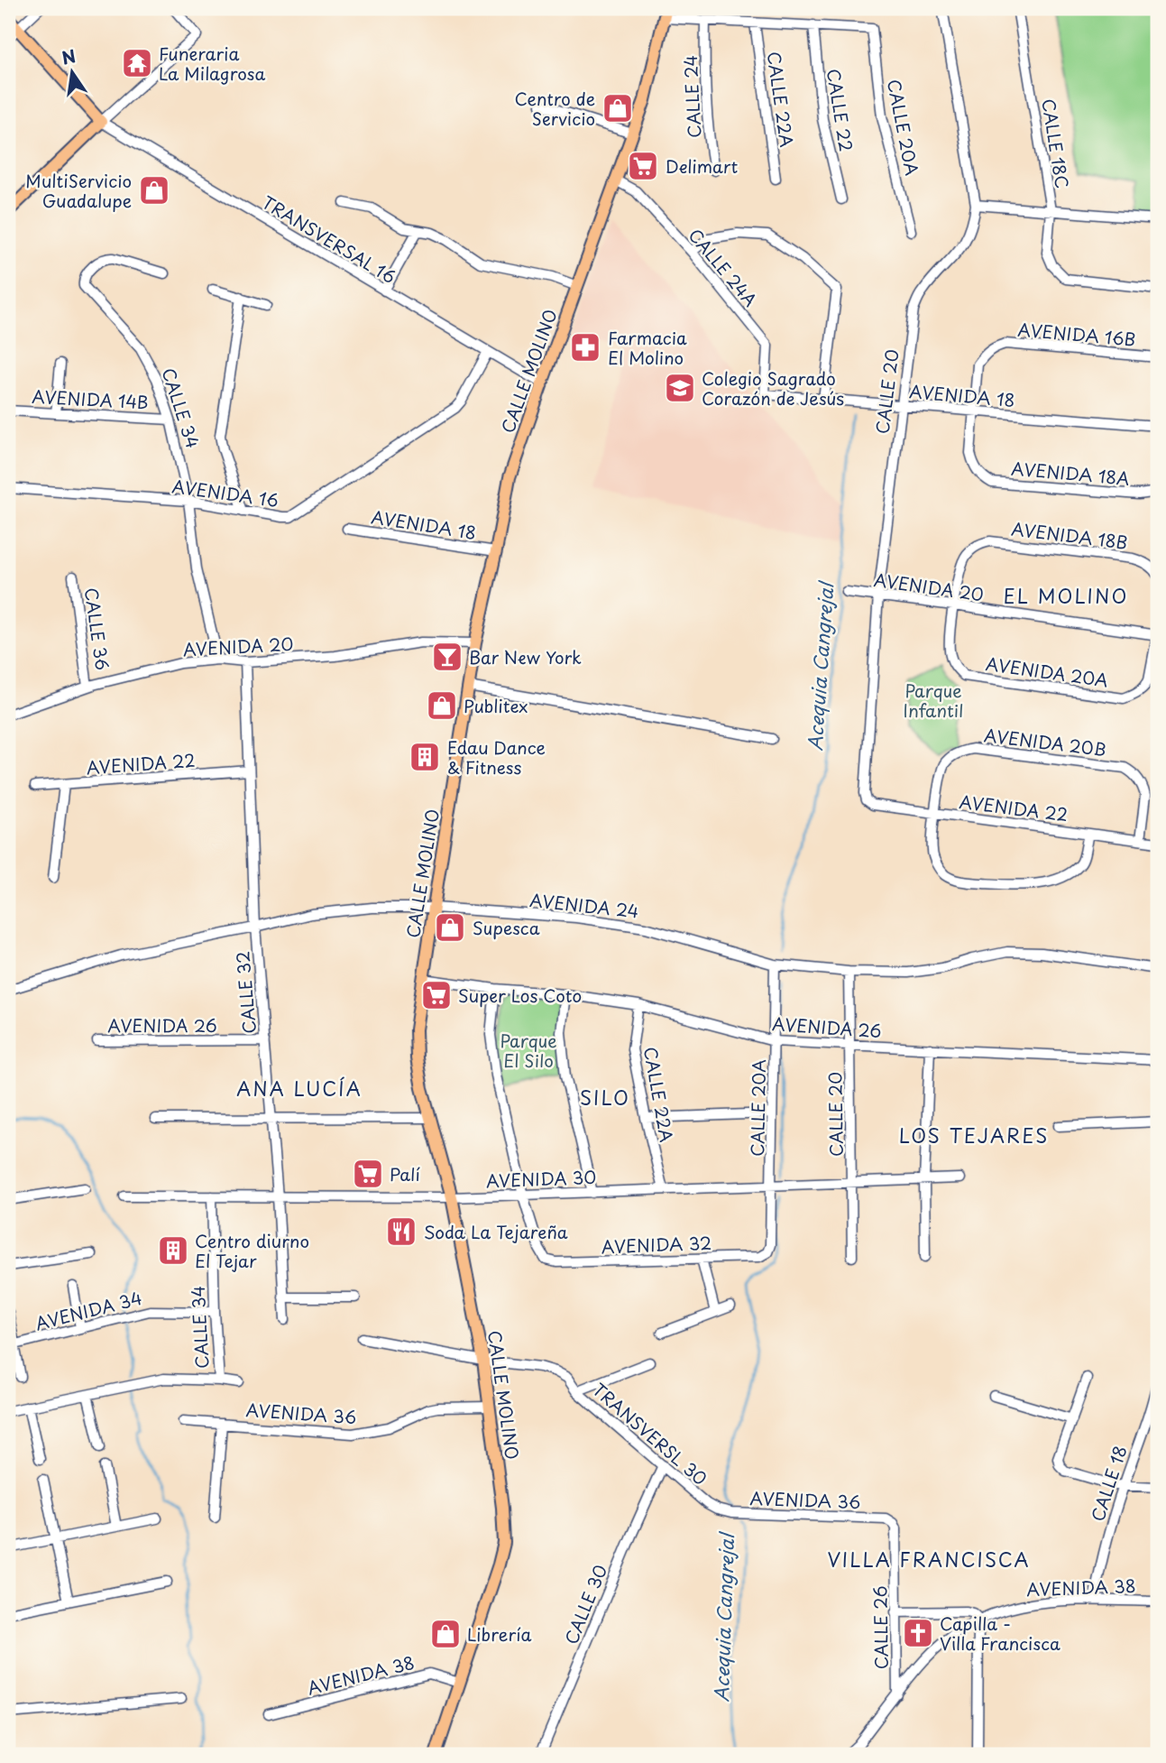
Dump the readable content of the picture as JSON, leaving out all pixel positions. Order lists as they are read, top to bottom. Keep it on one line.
{"streets":{"main road":["CALLE MOLINO"],"street":["CALLE 24","CALLE 22A","CALLE 22","CALLE 20A","CALLE 18C","TRANSVERSAL 16","CALLE 24A","AVENIDA 16B","CALLE 20","AVENIDA 18","AVENIDA 14B","CALLE 34","AVENIDA 18A","AVENIDA 16","AVENIDA 18B","AVENIDA 20","CALLE 36","AVENIDA 20A","AVENIDA 20B","AVENIDA 22","AVENIDA 24","CALLE 32","AVENIDA 26","AVENIDA 30","AVENIDA 32","AVENIDA 34","AVENIDA 36","TRANSVERSL 30","CALLE 18","AVENIDA 38","CALLE 30","CALLE 26"]},"crossings":[["CALLE 22A","AVENIDA 26"],["CALLE 22A","AVENIDA 30"],["CALLE 22","CALLE 20A"],["CALLE 20A","AVENIDA 24"],["CALLE 20A","AVENIDA 26"],["CALLE 20A","AVENIDA 30"],["CALLE 20A","AVENIDA 32"],["TRANSVERSAL 16","CALLE MOLINO"],["TRANSVERSAL 16","AVENIDA 16"],["CALLE 24A","CALLE MOLINO"],["CALLE 24A","AVENIDA 18"],["AVENIDA 16B","AVENIDA 18"],["AVENIDA 16B","AVENIDA 18A"],["CALLE MOLINO","AVENIDA 18"],["CALLE MOLINO","AVENIDA 20"],["CALLE MOLINO","AVENIDA 24"],["CALLE MOLINO","AVENIDA 26"],["CALLE MOLINO","AVENIDA 30"],["CALLE MOLINO","AVENIDA 36"],["CALLE MOLINO","TRANSVERSL 30"],["CALLE MOLINO","AVENIDA 38"],["CALLE 20","AVENIDA 18"],["CALLE 20","AVENIDA 20"],["CALLE 20","AVENIDA 22"],["CALLE 20","AVENIDA 24"],["CALLE 20","AVENIDA 26"],["CALLE 20","AVENIDA 30"],["AVENIDA 18","AVENIDA 18A"],["AVENIDA 14B","CALLE 34"],["CALLE 34","AVENIDA 16"],["CALLE 34","AVENIDA 20"],["CALLE 34","AVENIDA 30"],["CALLE 34","AVENIDA 34"],["CALLE 34","AVENIDA 36"],["AVENIDA 18B","AVENIDA 20"],["AVENIDA 18B","AVENIDA 20A"],["AVENIDA 20","CALLE 36"],["AVENIDA 20","AVENIDA 20A"],["AVENIDA 20","CALLE 32"],["AVENIDA 20B","AVENIDA 22"],["AVENIDA 22","CALLE 32"],["AVENIDA 24","CALLE 32"],["CALLE 32","AVENIDA 26"],["CALLE 32","AVENIDA 30"],["AVENIDA 30","AVENIDA 32"],["AVENIDA 36","TRANSVERSL 30"],["AVENIDA 36","CALLE 26"],["TRANSVERSL 30","CALLE 30"],["CALLE 18","AVENIDA 38"],["AVENIDA 38","CALLE 26"]],"districts":["EL MOLINO","ANA LUCÍA","SILO","LOS TEJARES","VILLA FRANCISCA"],"water":["Acequia Cangrejal"],"parks":["Parque Infantil","Parque El Silo"],"places":{"temple":["Funeraria La Milagrosa"],"shop":["Centro de Servicio","MultiServicio Guadalupe","Publitex","Supesca","Librería"],"supermarket":["Delimart","Super Los Coto","Palí"],"pharmacy":["Farmacia El Molino"],"school or university":["Colegio Sagrado Corazón de Jesús"],"bar":["Bar New York"],"building":["Edau Dance & Fitness","Centro diurno El Tejar"],"restaurant":["Soda La Tejareña"],"church":["Capilla - Villa Francisca"]},"north":"top"}
